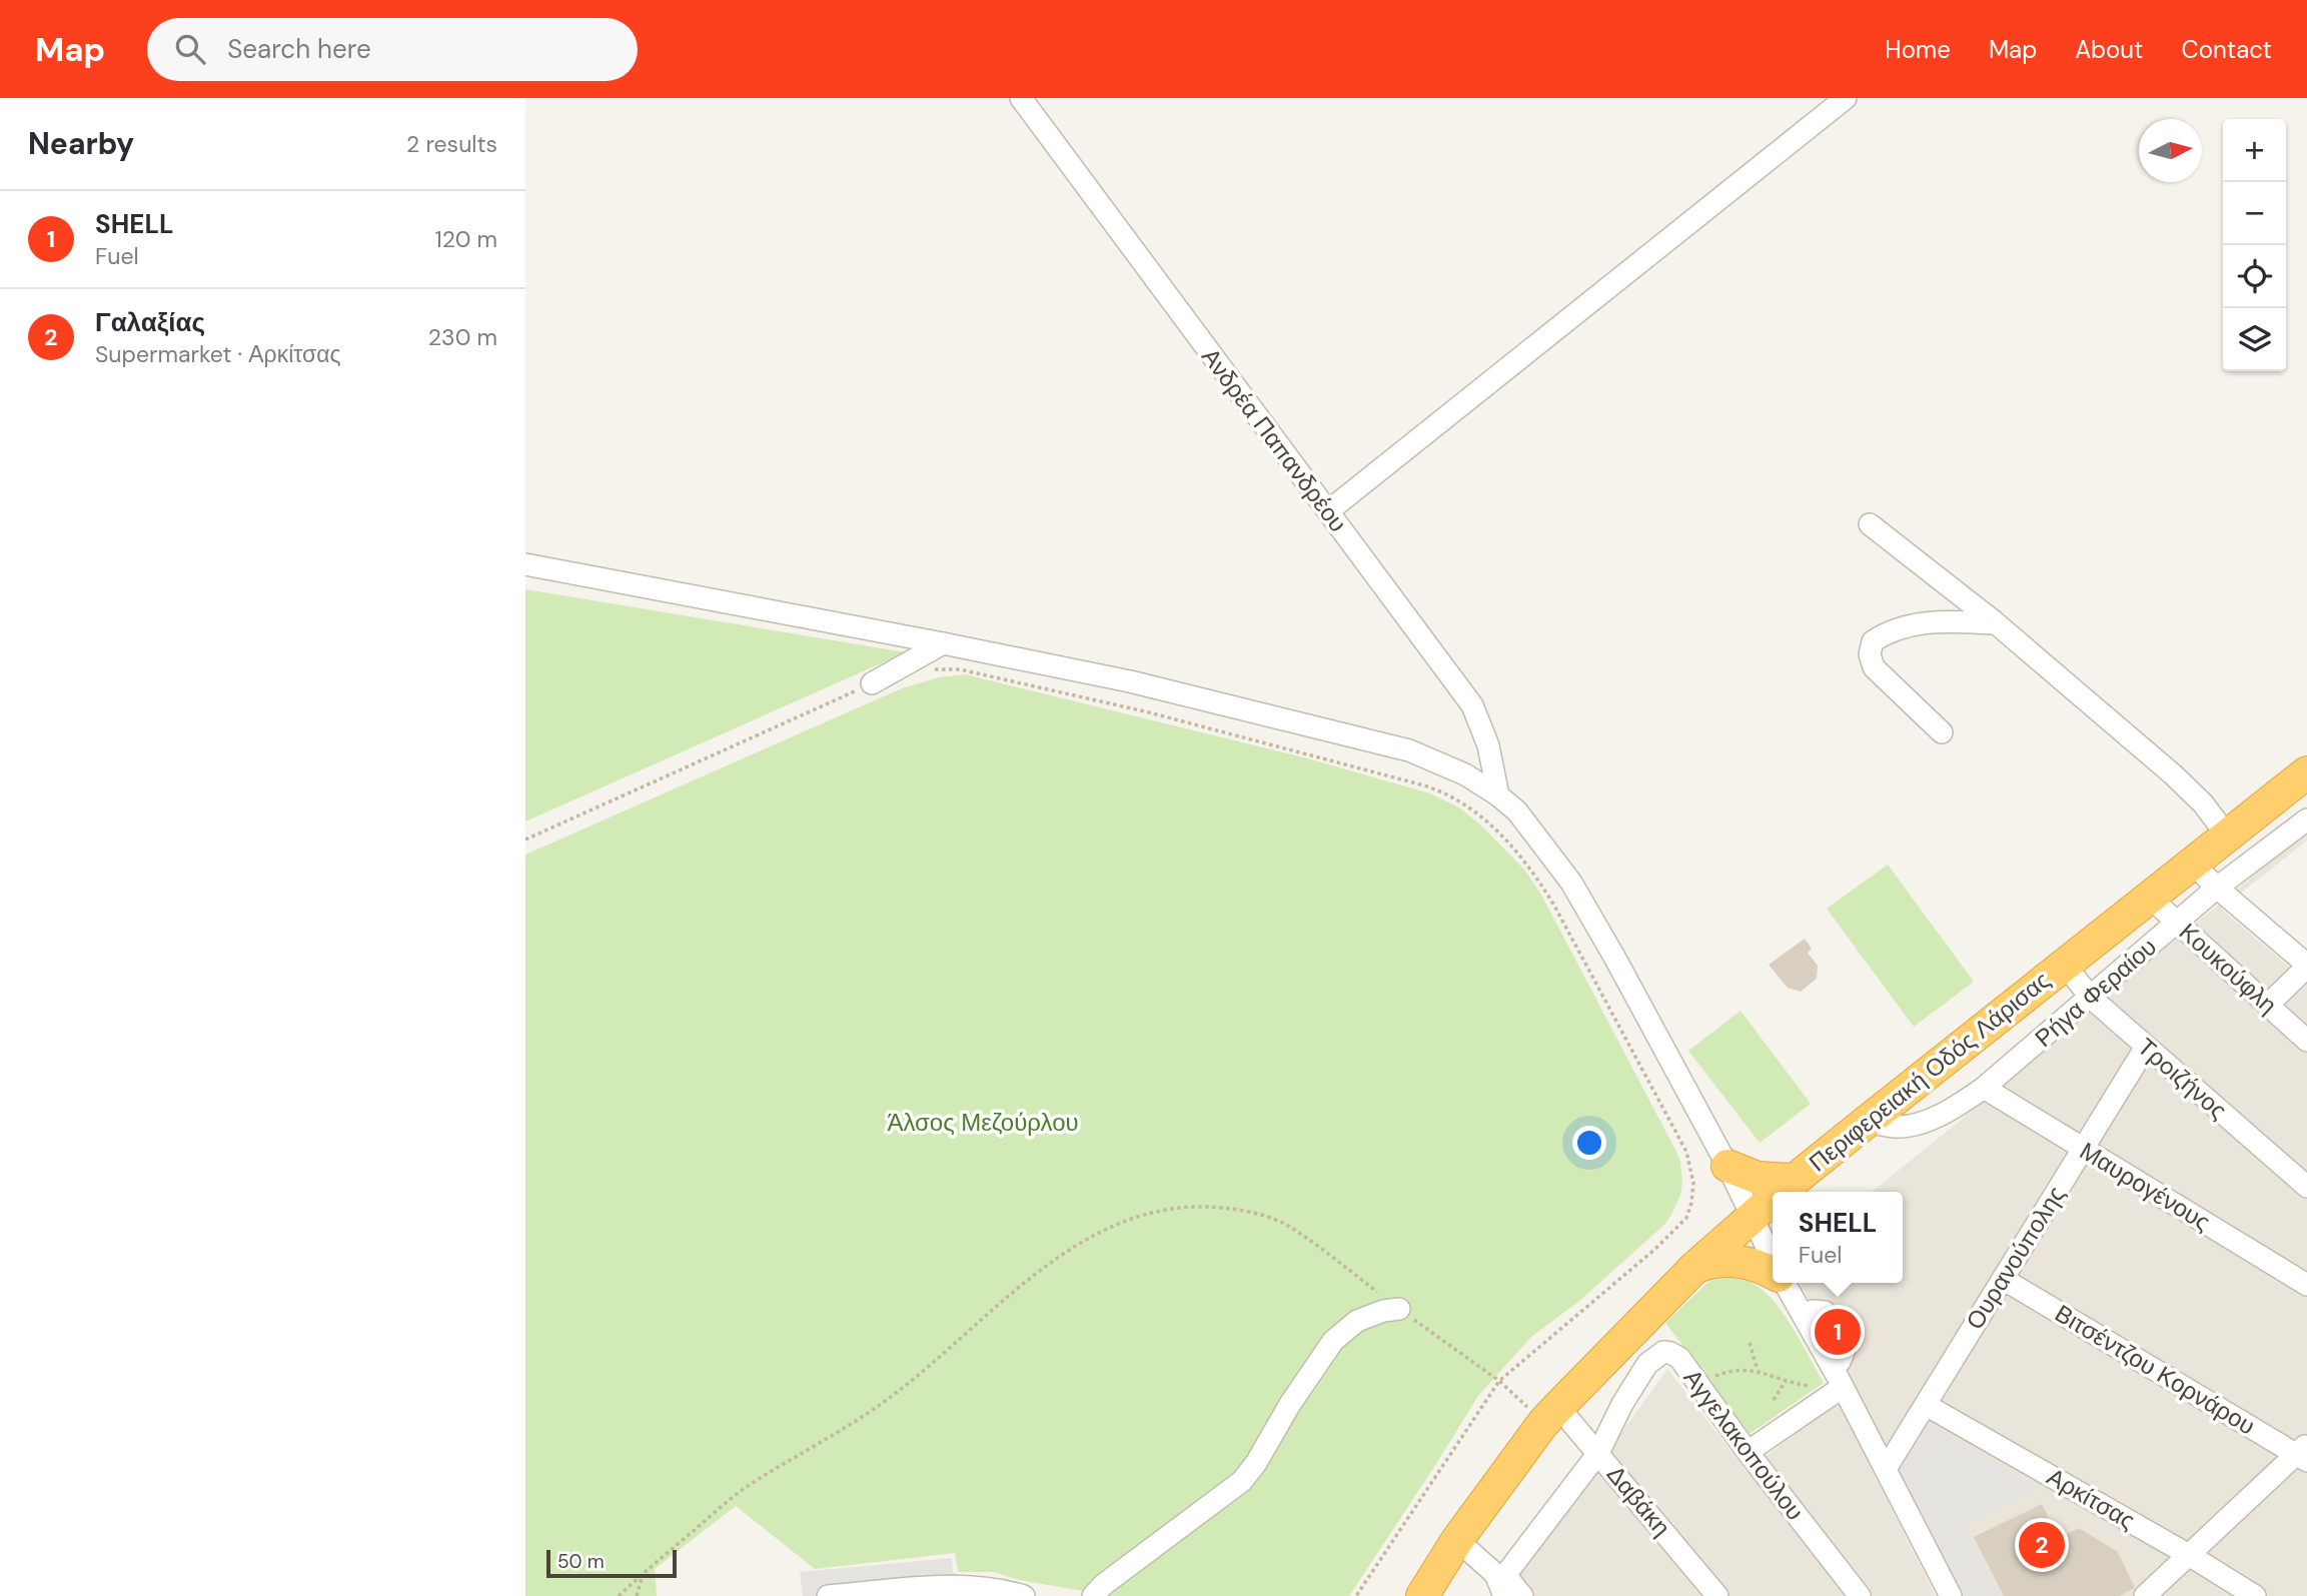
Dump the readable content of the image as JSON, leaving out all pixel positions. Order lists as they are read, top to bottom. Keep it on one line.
{"streets":{"highway":["Περιφερειακή Οδός Λάρισας"],"street":["Ανδρέα Παπανδρέου","Κουκούφλη","Ρήγα Φεραίου","Τρoιζήνος","Μαυρογένους","Ουρανούπολης","Βιτσέντζου Κορνάρου","Αγγελακοπούλου","Αρκίτσας","Δαβάκη"]},"crossings":[["Κουκούφλη","Ρήγα Φεραίου"],["Κουκούφλη","Περιφερειακή Οδός Λάρισας"],["Ρήγα Φεραίου","Περιφερειακή Οδός Λάρισας"],["Ρήγα Φεραίου","Τρoιζήνος"],["Ρήγα Φεραίου","Μαυρογένους"],["Περιφερειακή Οδός Λάρισας","Τρoιζήνος"],["Περιφερειακή Οδός Λάρισας","Δαβάκη"],["Τρoιζήνος","Ουρανούπολης"],["Μαυρογένους","Ουρανούπολης"],["Ουρανούπολης","Βιτσέντζου Κορνάρου"],["Ουρανούπολης","Αρκίτσας"],["Αγγελακοπούλου","Δαβάκη"]],"parks":["Άλσος Μεζούρλου"],"scale_bar":"50 m","north":"right","page":{"header":"Map","search":"Search here","nav":["Home","Map","About","Contact"],"heading":["Nearby","2 results"],"map_buttons":["+","−"],"list":[{"mark":"1","name":"SHELL","note":"Fuel","value":"120 m"},{"mark":"2","name":"Γαλαξίας","note":"Supermarket · Αρκίτσας","value":"230 m"}],"popup":["SHELL","Fuel"],"pins":["1","2"],"scale":"50 m"}}
